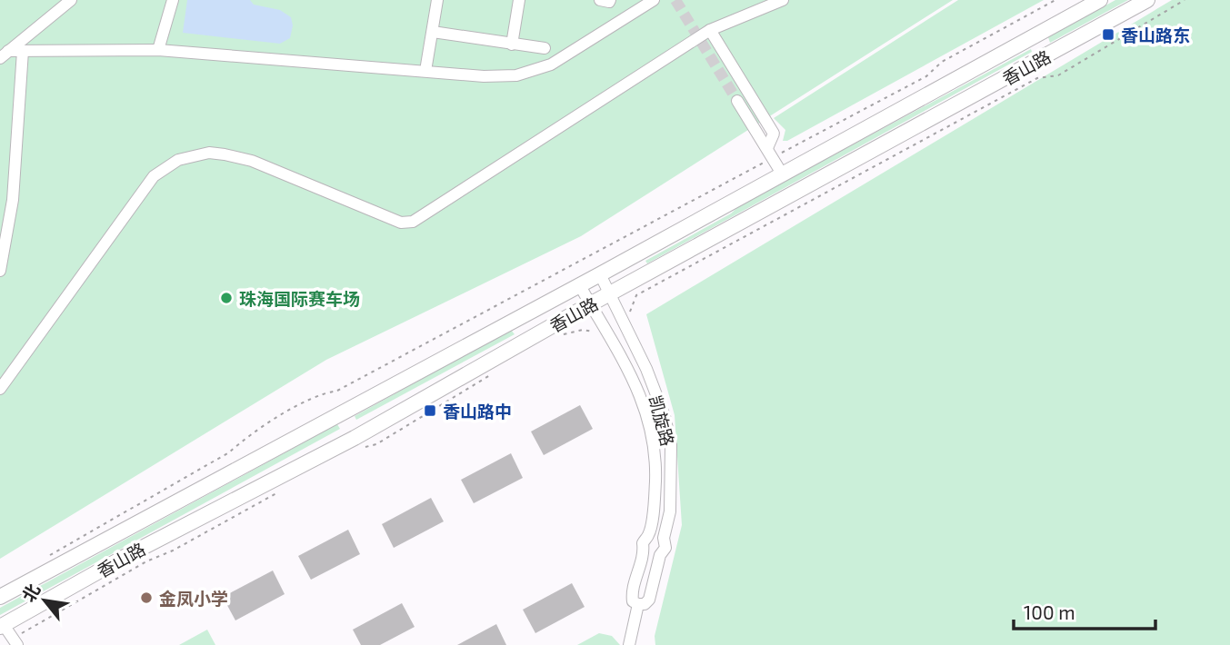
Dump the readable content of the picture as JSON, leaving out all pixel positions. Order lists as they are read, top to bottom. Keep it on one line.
{"streets":{"main road":["香山路"],"street":["凯旋路"]},"crossings":[["香山路","凯旋路"]],"places":{"transit":["香山路东","香山路中"],"other":["珠海国际赛车场","金凤小学"]},"scale_bar":"100 m","north":"top left"}
